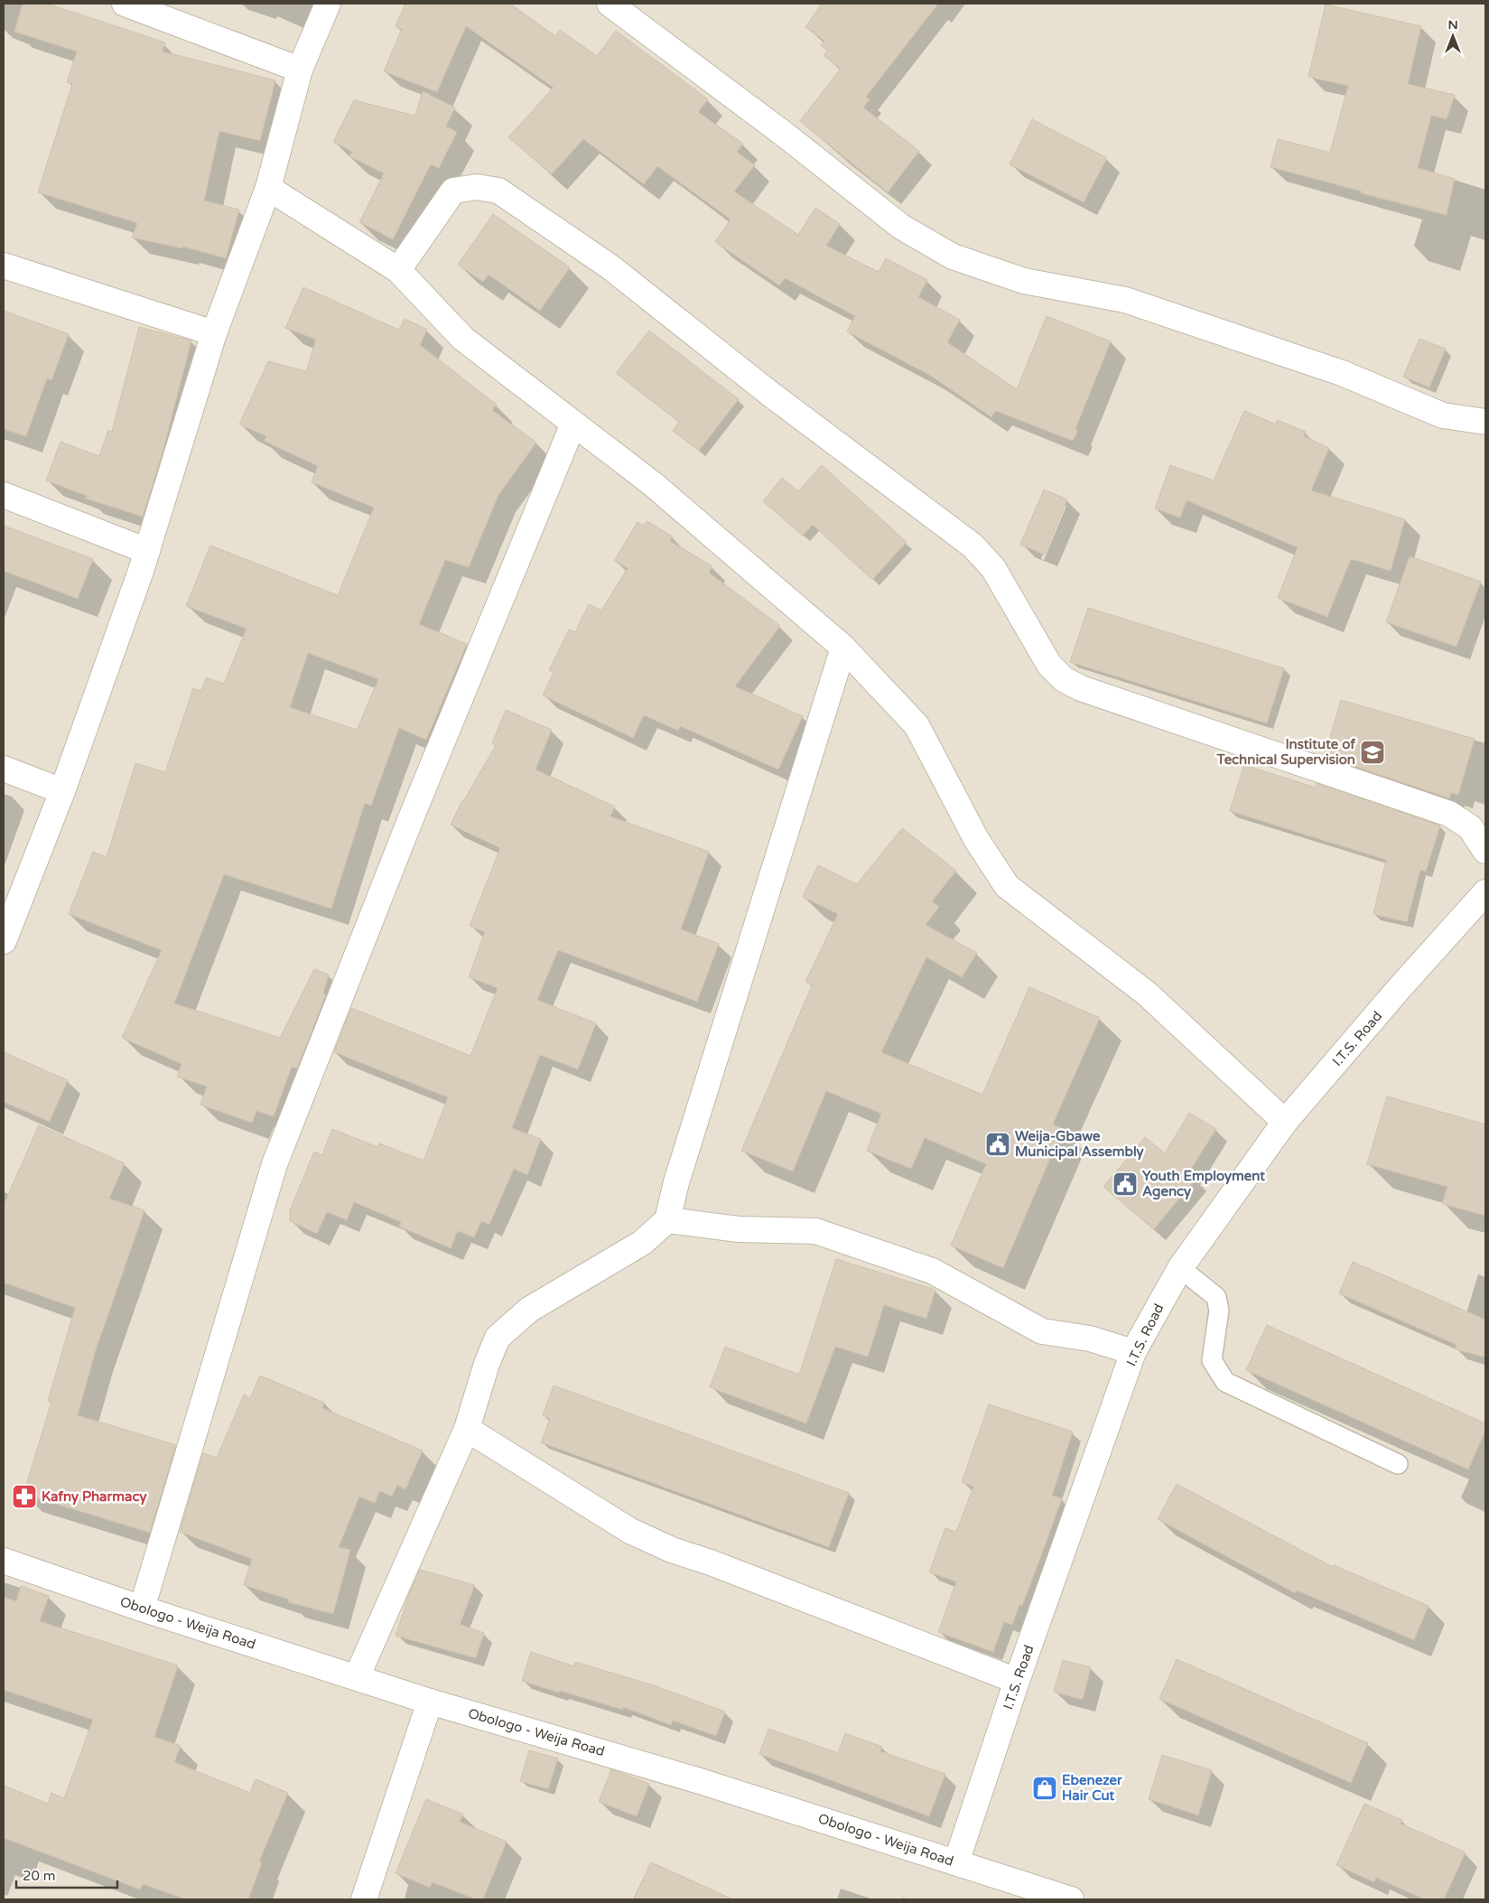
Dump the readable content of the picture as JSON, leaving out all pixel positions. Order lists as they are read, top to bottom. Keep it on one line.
{"streets":{"street":["I.T.S. Road","Obologo - Weija Road"]},"crossings":[["I.T.S. Road","Obologo - Weija Road"]],"places":{"school or university":["Institute of Technical Supervision"],"public building":["Weija-Gbawe Municipal Assembly","Youth Employment Agency"],"pharmacy":["Kafny Pharmacy"],"shop":["Ebenezer Hair Cut"]},"scale_bar":"20 m","north":"top"}
